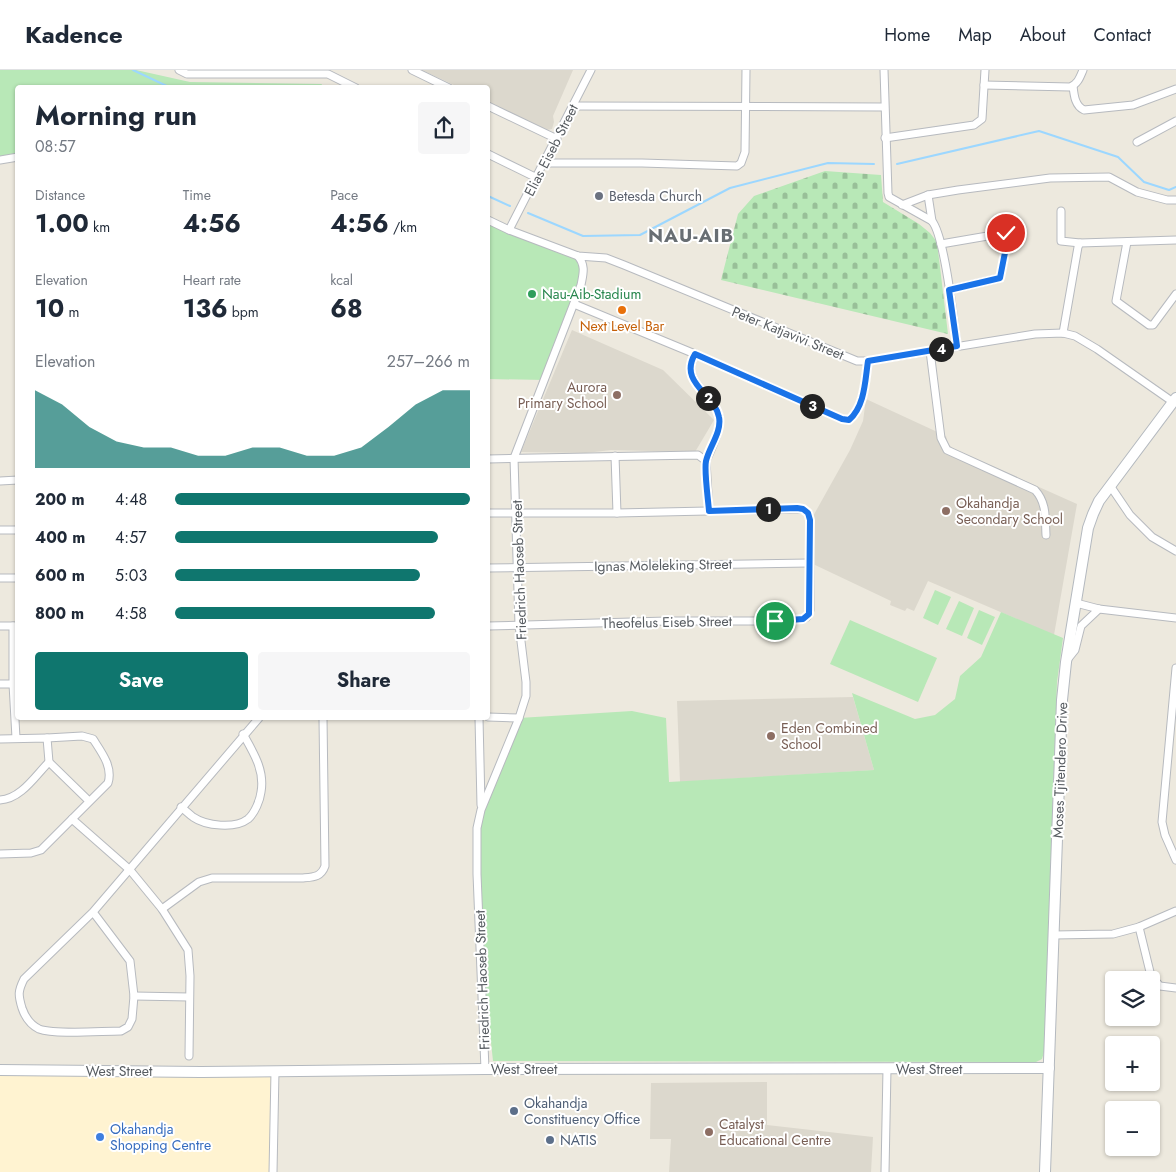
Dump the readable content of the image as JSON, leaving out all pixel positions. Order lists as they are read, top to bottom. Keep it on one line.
{"streets":{"street":["Elias Eiseb Street","Peter Katjavivi Street","Ignas Moleleking Street","Friedrich Haoseb Street","Theofelus Eiseb Street","Moses Tjitendero Drive","West Street"]},"crossings":[["Elias Eiseb Street","Peter Katjavivi Street"],["Peter Katjavivi Street","Friedrich Haoseb Street"],["Peter Katjavivi Street","Moses Tjitendero Drive"],["Ignas Moleleking Street","Friedrich Haoseb Street"],["Ignas Moleleking Street","Theofelus Eiseb Street"],["Friedrich Haoseb Street","Theofelus Eiseb Street"],["Friedrich Haoseb Street","West Street"],["Moses Tjitendero Drive","West Street"]],"districts":["NAU-AIB"],"places":["Betesda Church","Nau-Aib-Stadium","Next Level Bar","Aurora Primary School","Okahandja Secondary School","Eden Combined School","Okahandja Constituency Office","Catalyst Educational Centre","Okahandja Shopping Centre","NATIS"],"page":{"header":"Kadence","nav":["Home","Map","About","Contact"],"heading":["Morning run","08:57"],"stats":[["Distance","1.00 km"],["Time","4:56"],["Pace","4:56 /km"],["Elevation","10 m"],["Heart rate","136 bpm"],["kcal","68"]],"pins":["4","2","3","1"],"chart":["Elevation","257–266 m"],"list":[{"name":"200 m","note":"4:48"},{"name":"400 m","note":"4:57"},{"name":"600 m","note":"5:03"},{"name":"800 m","note":"4:58"}],"buttons":["Save","Share"],"map_buttons":["+","−"]}}
